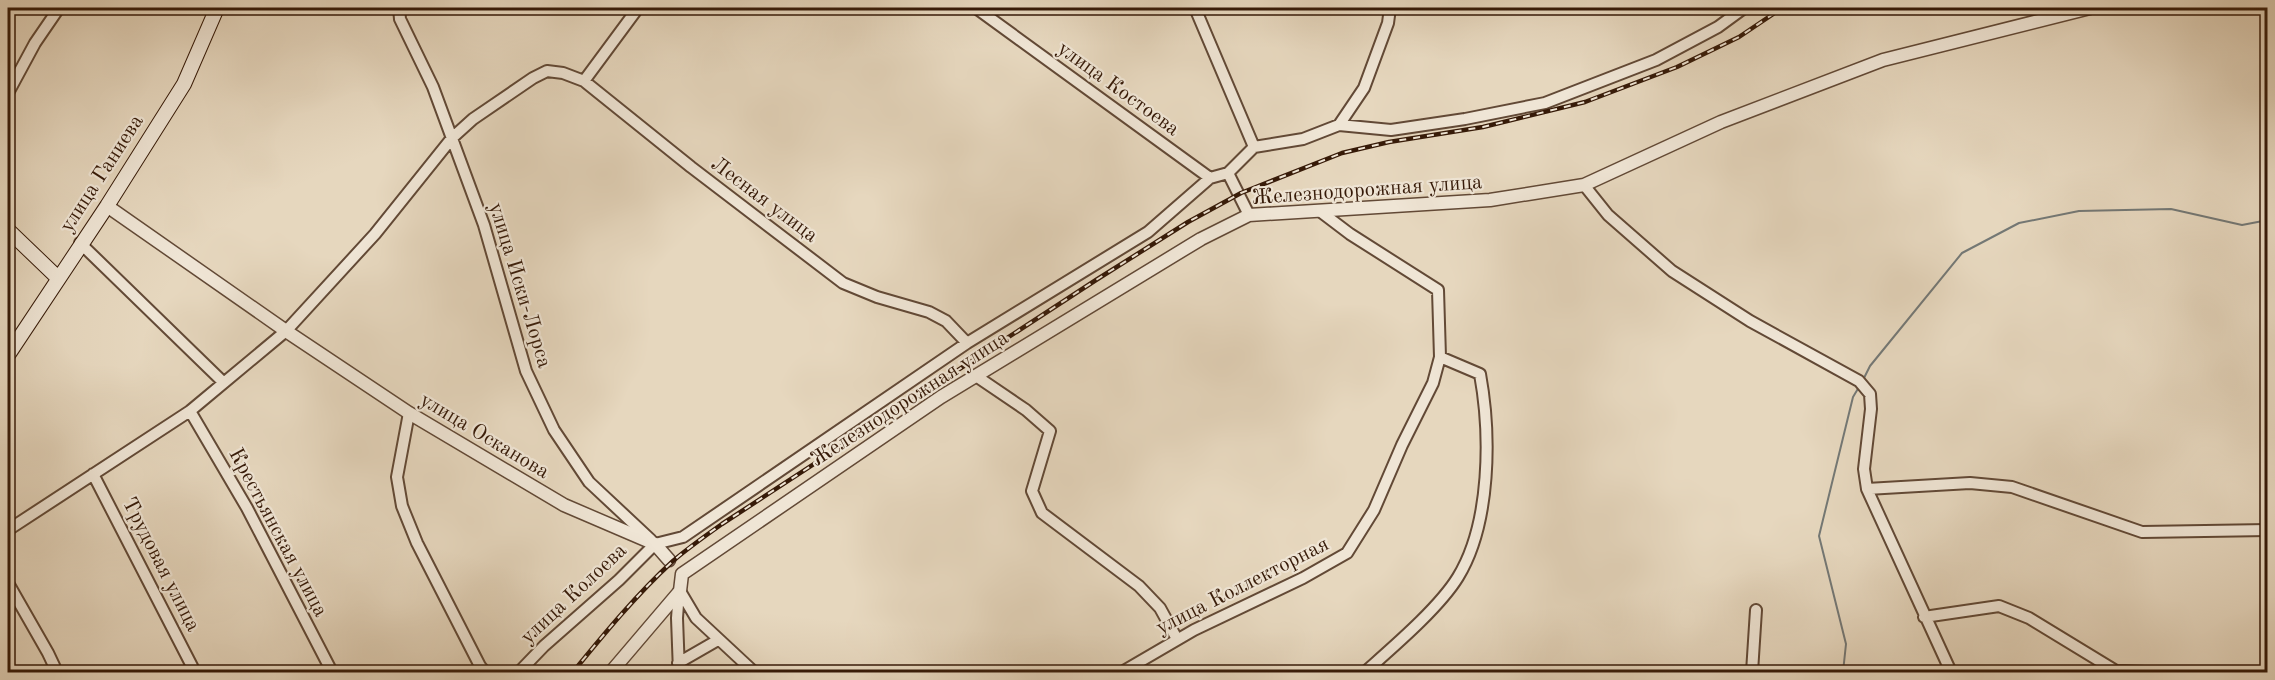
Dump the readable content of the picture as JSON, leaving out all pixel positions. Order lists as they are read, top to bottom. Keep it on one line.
{"streets":{"main road":["улица Ганиева"],"street":["улица Костоева","Железнодорожная улица","Лесная улица","улица Иски-Лорса","улица Осканова","Крестьянская улица","Трудовая улица","улица Коллекторная","улица Колоева"]},"crossings":[["улица Ганиева","улица Осканова"],["Железнодорожная улица","улица Осканова"],["Железнодорожная улица","улица Коллекторная"],["Лесная улица","улица Иски-Лорса"],["улица Иски-Лорса","улица Осканова"],["улица Иски-Лорса","улица Колоева"],["улица Осканова","улица Колоева"]]}
